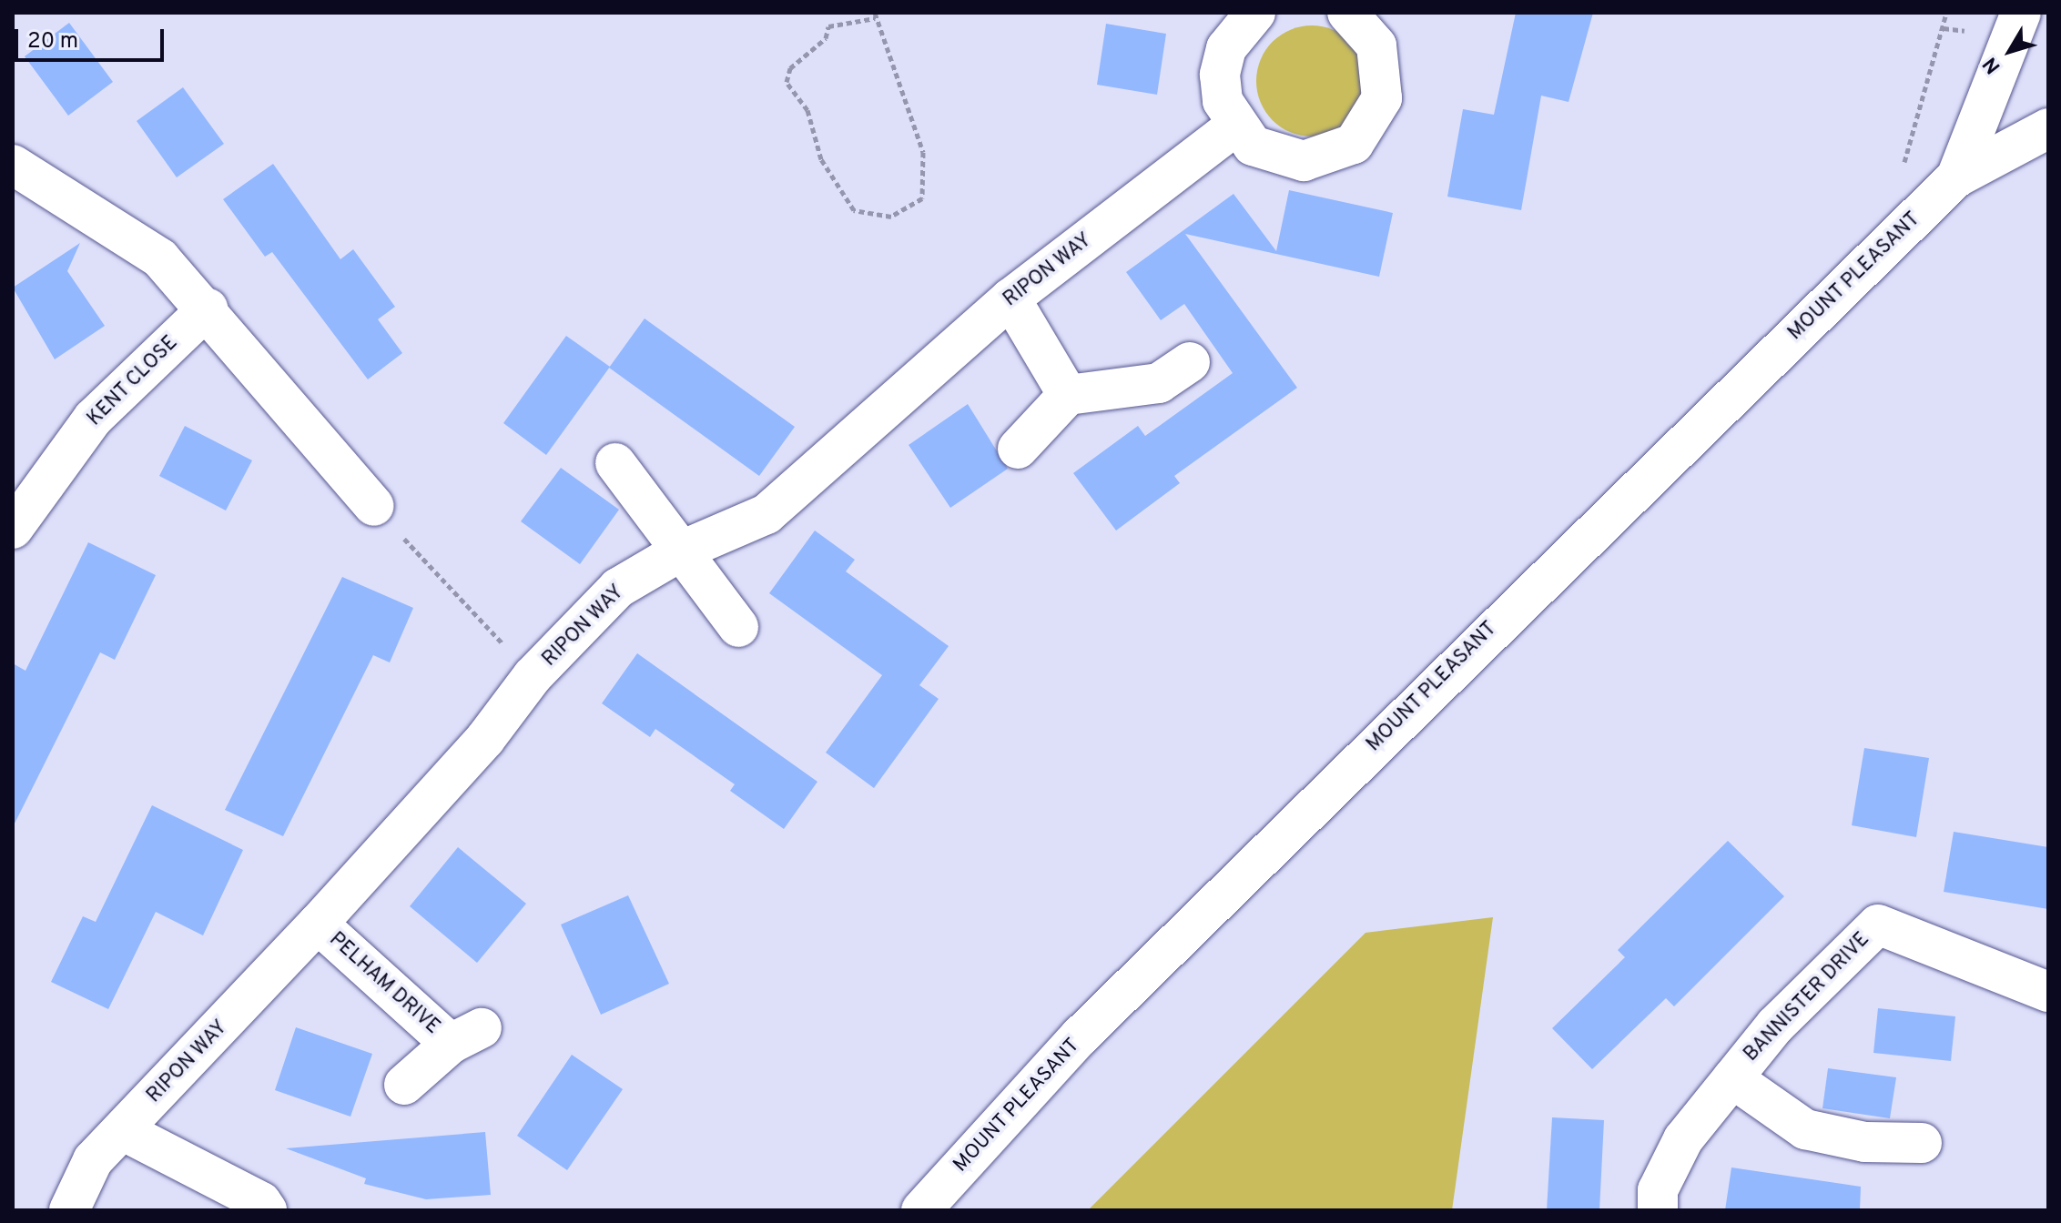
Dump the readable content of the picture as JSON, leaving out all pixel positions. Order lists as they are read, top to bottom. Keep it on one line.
{"streets":{"main road":["RIPON WAY","MOUNT PLEASANT","KENT CLOSE","PELHAM DRIVE","BANNISTER DRIVE"]},"crossings":[["RIPON WAY","PELHAM DRIVE"]],"scale_bar":"20 m","north":"bottom left"}
